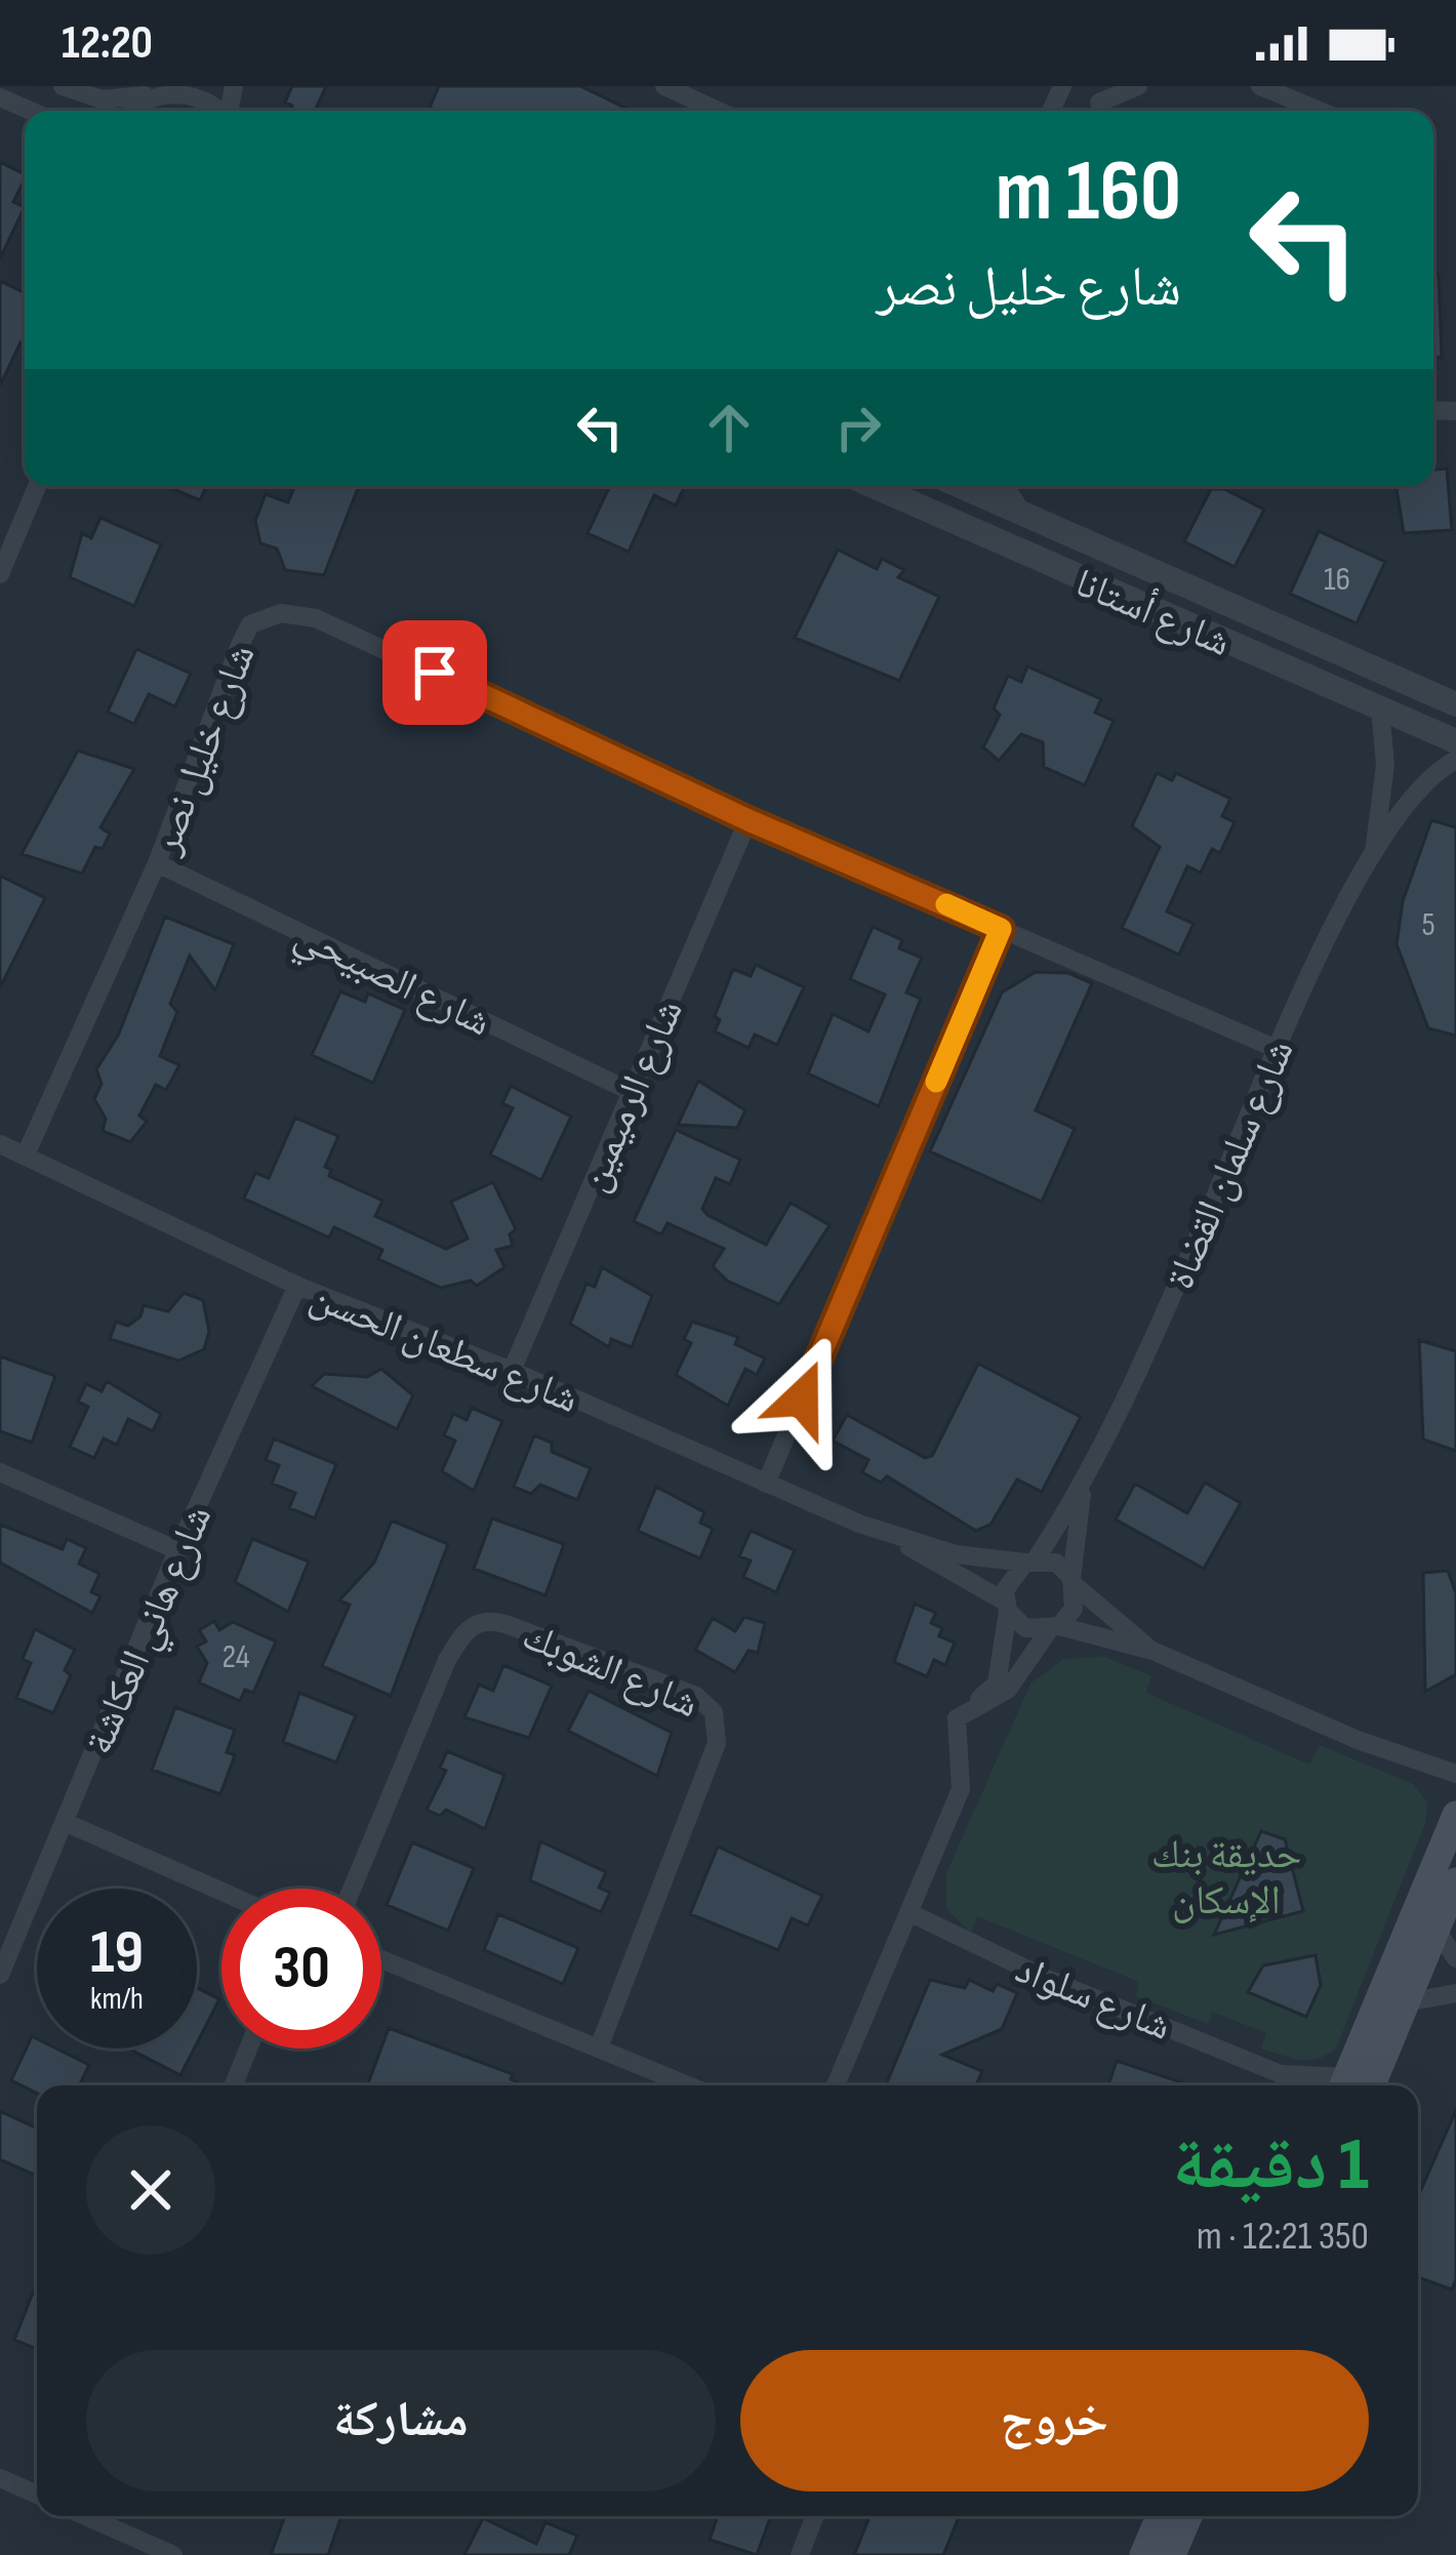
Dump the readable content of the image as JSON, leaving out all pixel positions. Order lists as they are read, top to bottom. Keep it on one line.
{"streets":{"street":["شارع أستانا","شارع خليل نصر","شارع الصبيحي","شارع الرميمين","شارع سلمان القضاة","شارع سطعان الحسن","شارع هاني العكاشة","شارع الشوبك","شارع سلواد"]},"crossings":[["شارع أستانا","شارع سلمان القضاة"],["شارع خليل نصر","شارع الصبيحي"],["شارع خليل نصر","شارع الرميمين"],["شارع خليل نصر","شارع سلمان القضاة"],["شارع خليل نصر","شارع سطعان الحسن"],["شارع الصبيحي","شارع الرميمين"],["شارع الرميمين","شارع سطعان الحسن"],["شارع سلمان القضاة","شارع سطعان الحسن"],["شارع سطعان الحسن","شارع هاني العكاشة"]],"parks":["حديقة بنك الإسكان"],"house_numbers":["16","5","24"],"page":{"status":"12:20","turn":["160 m","شارع خليل نصر"],"speed":"19 km/h","limit":"30","heading":["1 دقيقة","350 m · 12:21"],"buttons":["خروج","مشاركة"]}}
